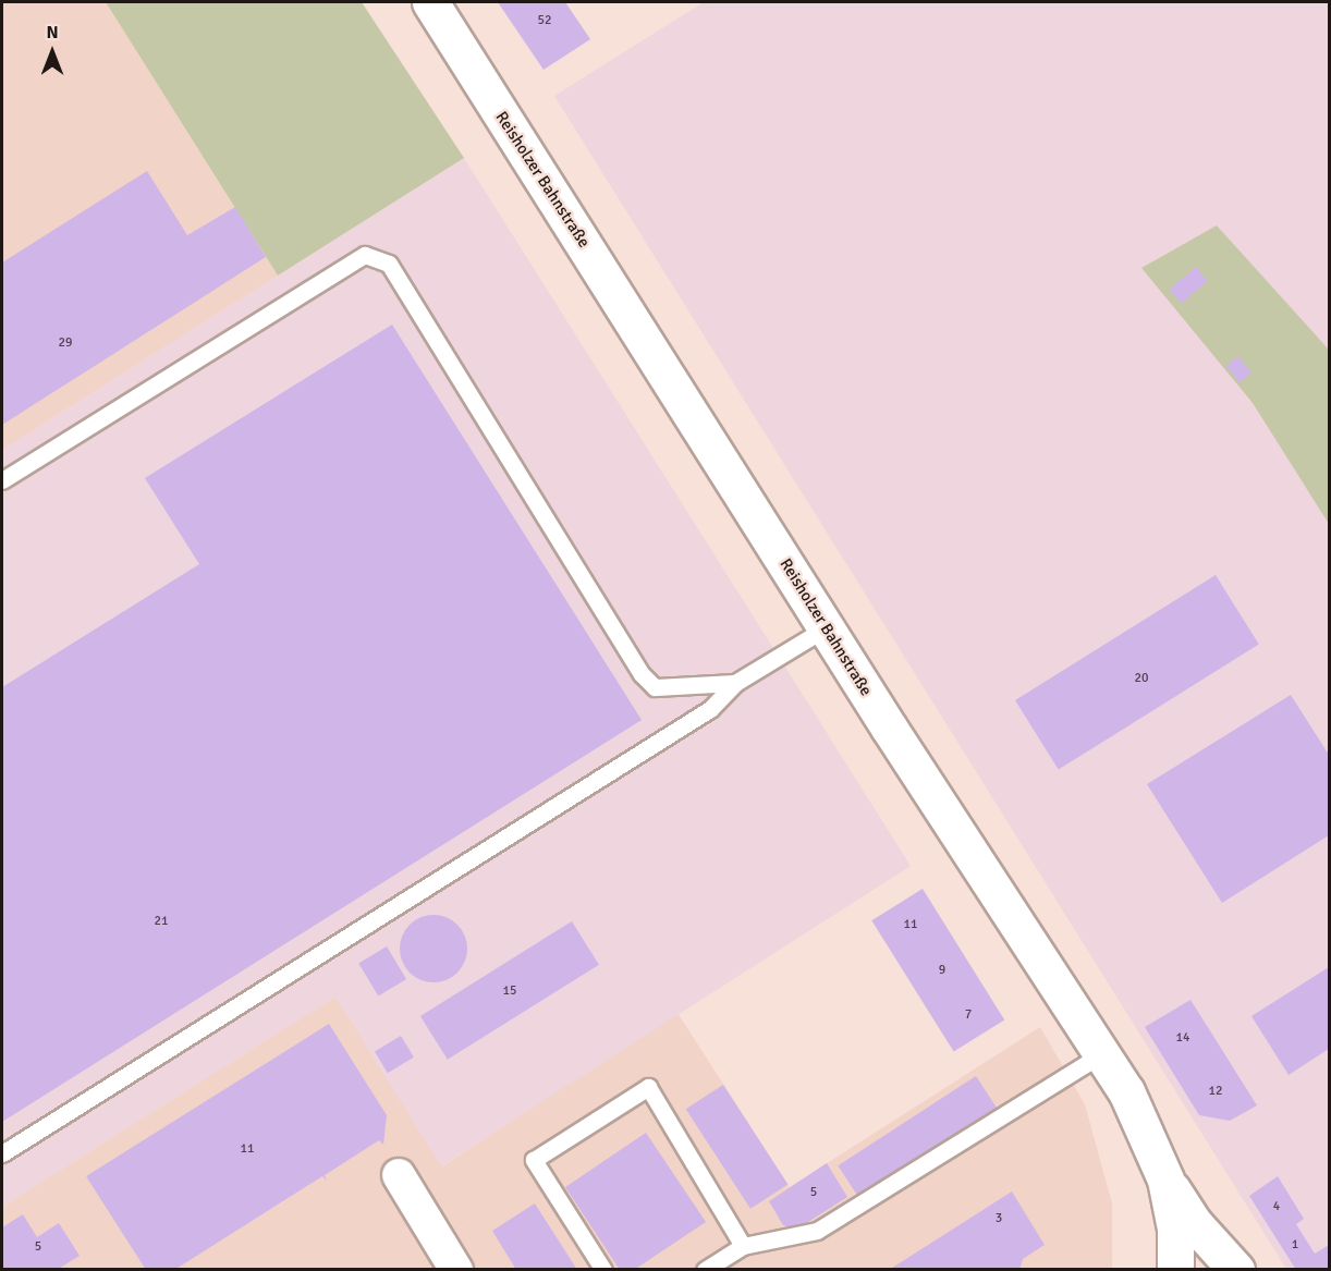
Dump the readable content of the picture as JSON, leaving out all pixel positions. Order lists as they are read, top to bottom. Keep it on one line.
{"streets":{"street":["Reisholzer Bahnstraße"]},"house_numbers":["52","29","20","21","11","9","15","7","14","12","11","5","4","3","1","5"],"north":"top"}
